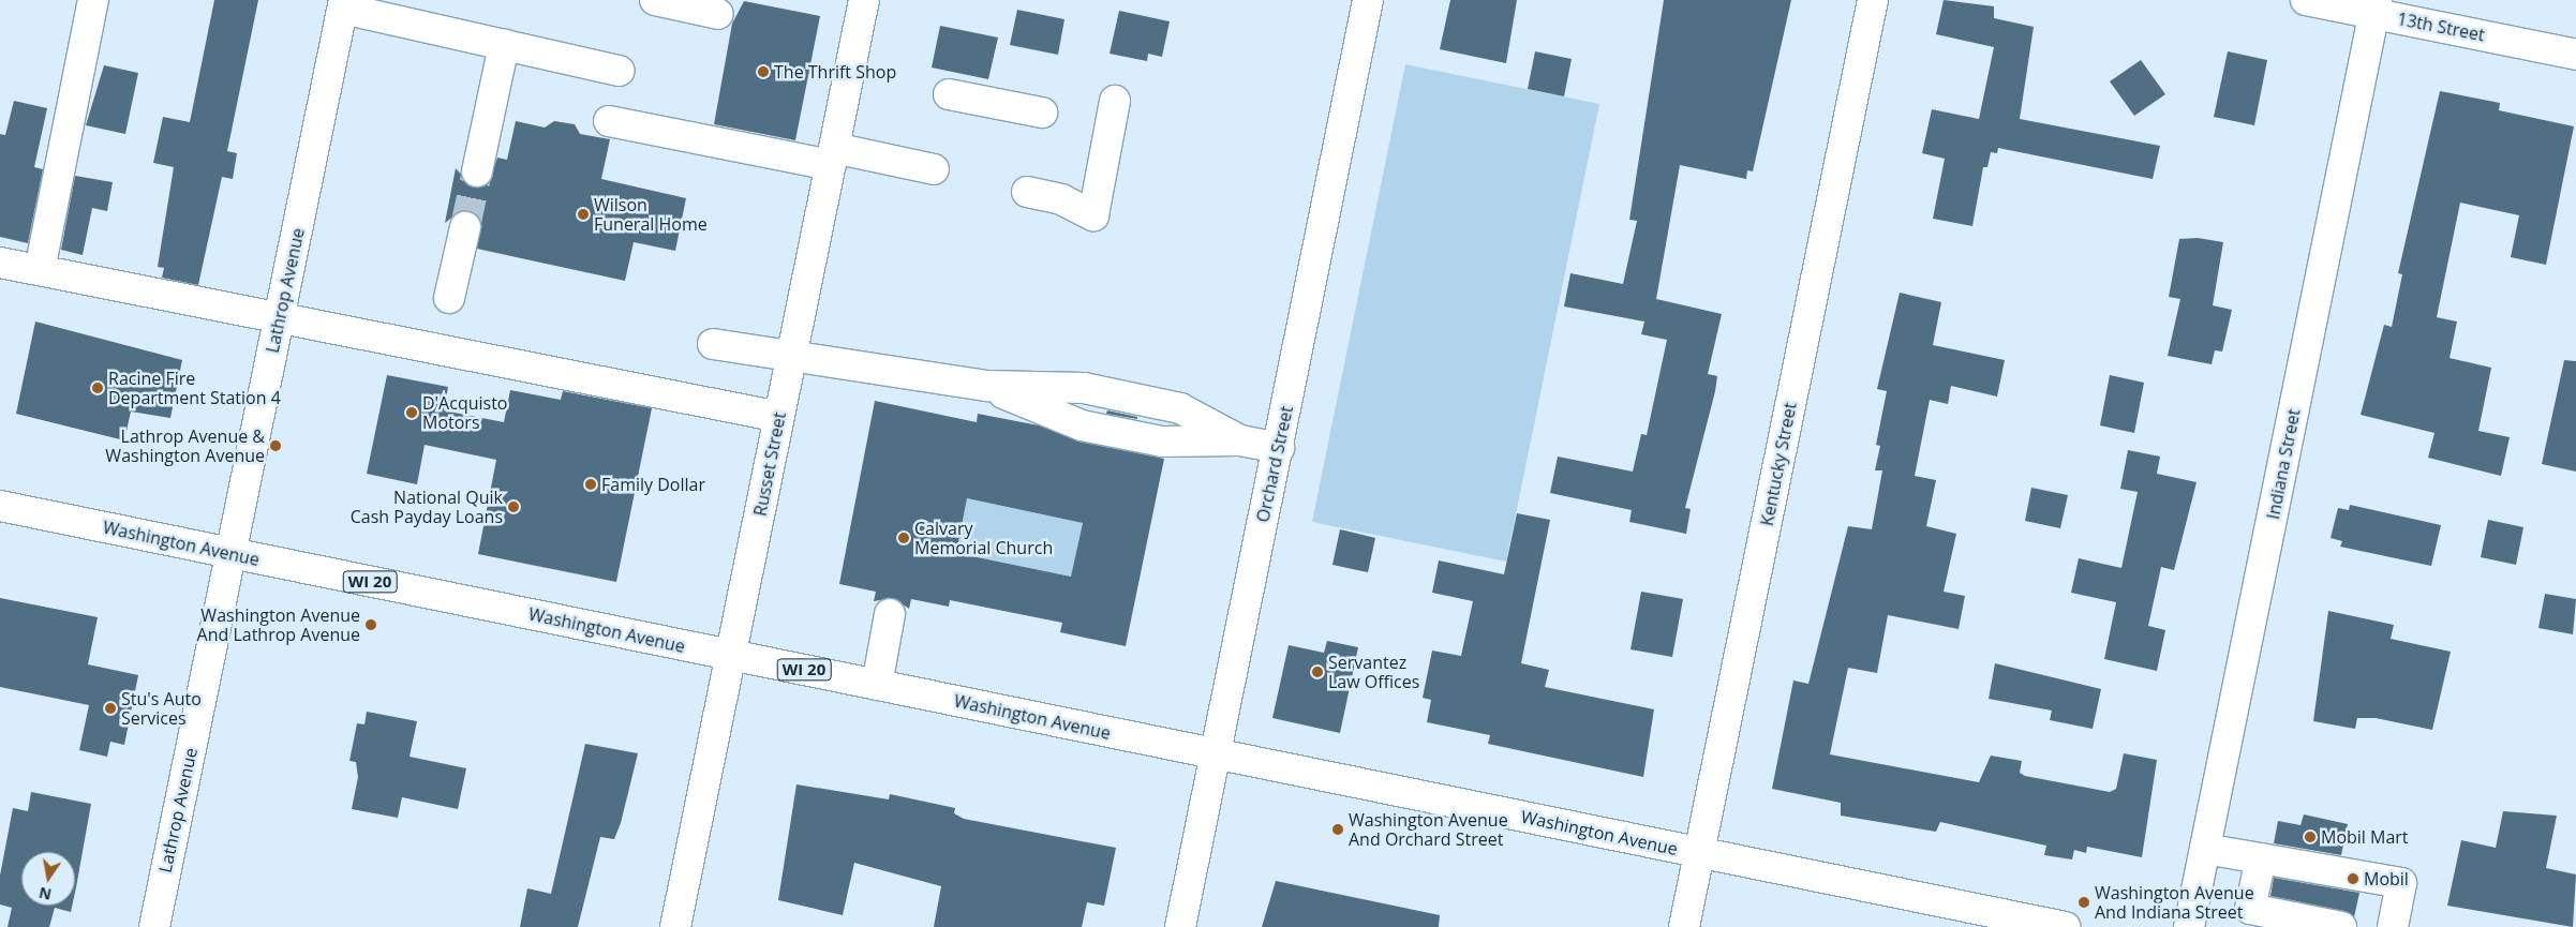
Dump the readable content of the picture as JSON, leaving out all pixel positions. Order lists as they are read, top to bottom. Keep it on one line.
{"streets":{"street":["13th Street","Lathrop Avenue","Russet Street","Orchard Street","Kentucky Street","Indiana Street","Washington Avenue","WI 20"]},"crossings":[["13th Street","Indiana Street"],["Lathrop Avenue","Washington Avenue"],["Russet Street","Washington Avenue"],["Orchard Street","Washington Avenue"],["Kentucky Street","Washington Avenue"]],"places":["The Thrift Shop","Wilson Funeral Home","Racine Fire Department Station 4","D'Acquisto Motors","Lathrop Avenue & Washington Avenue","Family Dollar","National Quik Cash Payday Loans","Calvary Memorial Church","Washington Avenue And Lathrop Avenue","Servantez Law Offices","Stu's Auto Services","Washington Avenue And Orchard Street","Mobil Mart","Mobil","Washington Avenue And Indiana Street"],"north":"bottom"}
